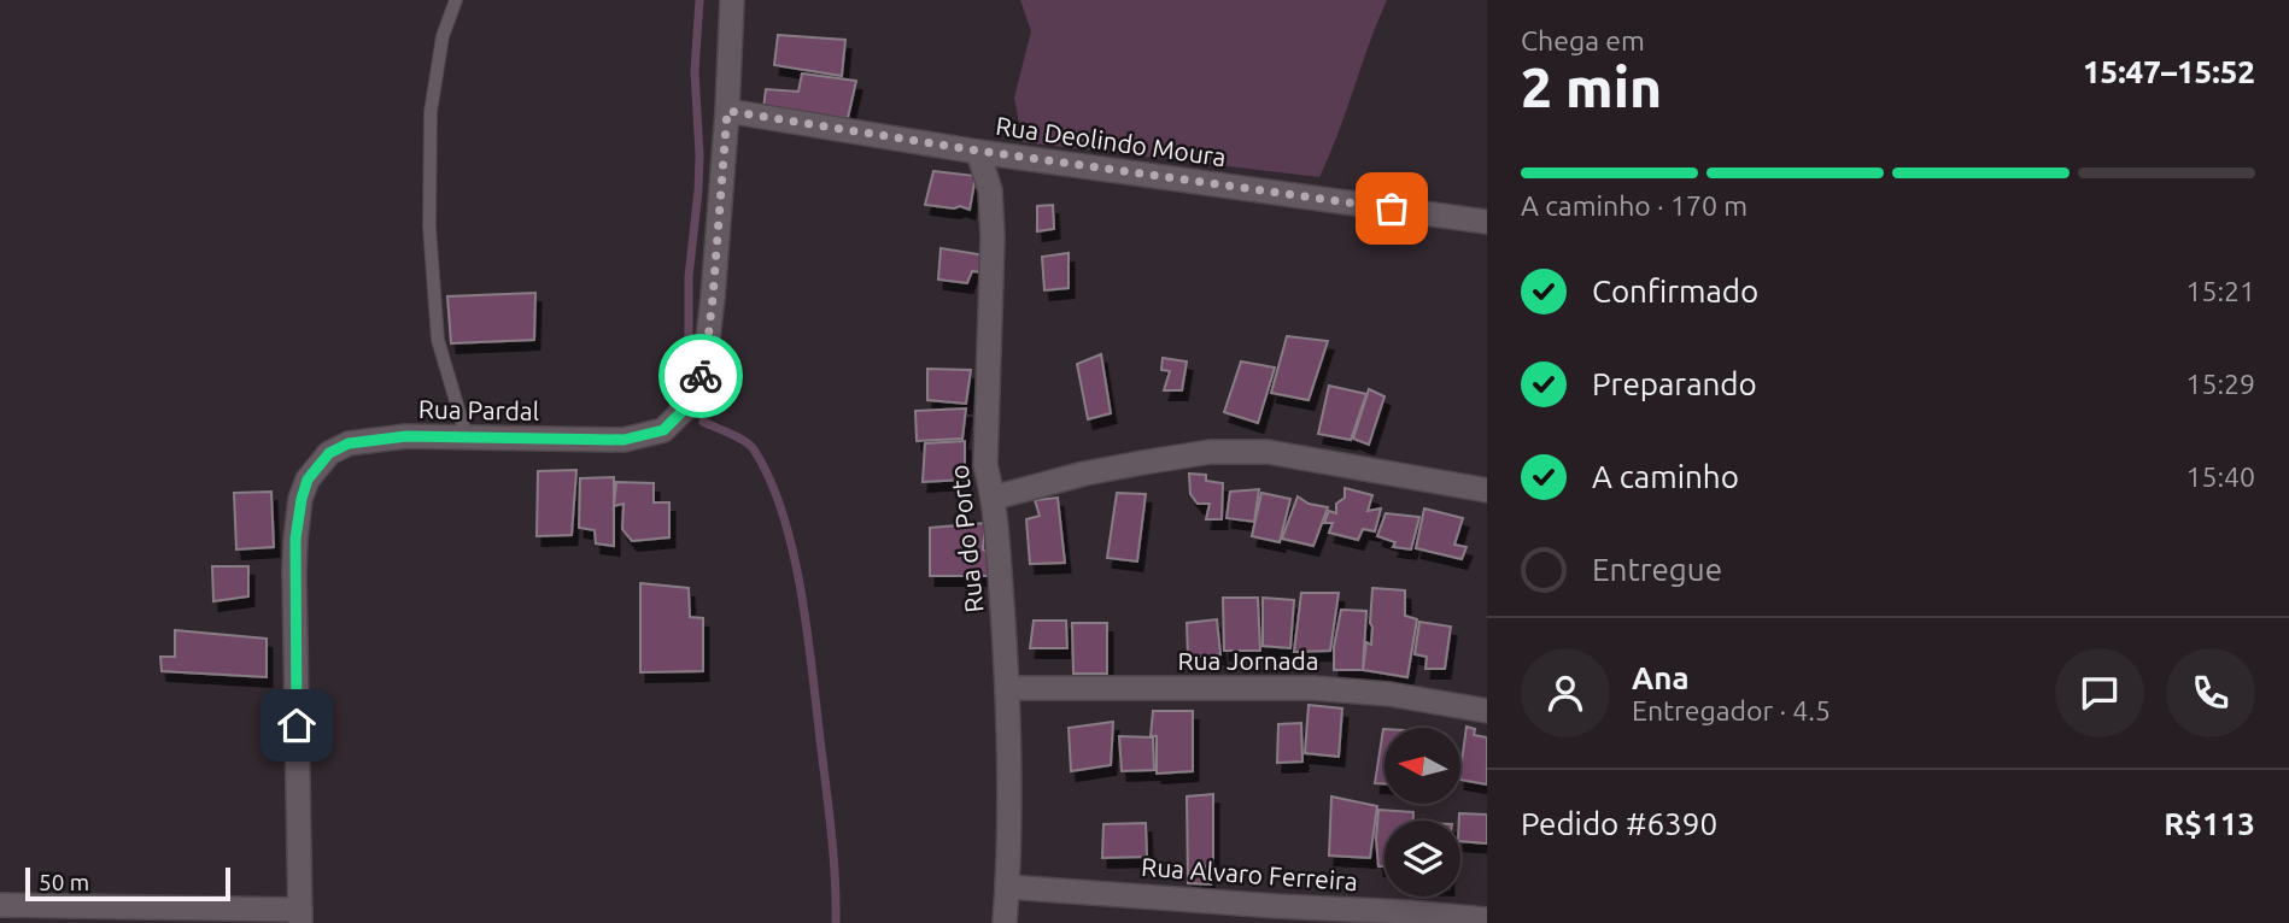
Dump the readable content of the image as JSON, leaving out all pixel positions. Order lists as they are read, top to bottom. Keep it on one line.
{"streets":{"street":["Rua Deolindo Moura","Rua Pardal","Rua do Porto","Rua Jornada","Rua Alvaro Ferreira"]},"crossings":[["Rua Deolindo Moura","Rua Pardal"],["Rua Deolindo Moura","Rua do Porto"],["Rua do Porto","Rua Jornada"],["Rua do Porto","Rua Alvaro Ferreira"]],"scale_bar":"50 m","north":"left","page":{"heading":["2 min","Chega em","15:47–15:52"],"panel":["Ana","Entregador · 4.5","Pedido #6390","R$113"],"bar":"A caminho · 170 m","list":[["Confirmado","15:21"],["Preparando","15:29"],["A caminho","15:40"],"Entregue"],"scale":"50 m"}}
